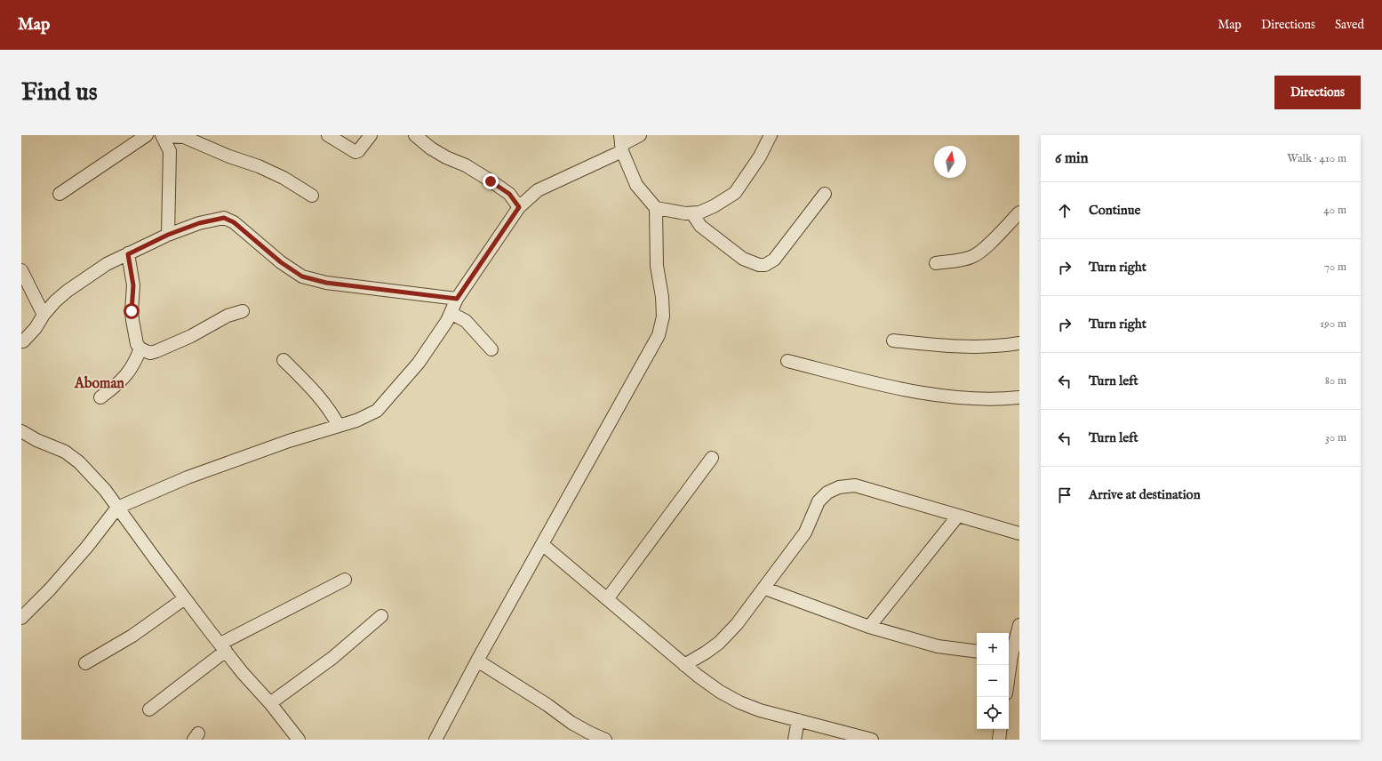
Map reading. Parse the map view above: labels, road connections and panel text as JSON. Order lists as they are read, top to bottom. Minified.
{"districts":["Aboman"],"north":"top","page":{"header":"Map","nav":["Map","Directions","Saved"],"buttons":"Directions","title":"Find us","heading":["6 min","Walk · 410 m"],"list":[["Continue","40 m"],["Turn right","70 m"],["Turn right","190 m"],["Turn left","80 m"],["Turn left","30 m"],"Arrive at destination"],"map_buttons":["+","−"]}}
